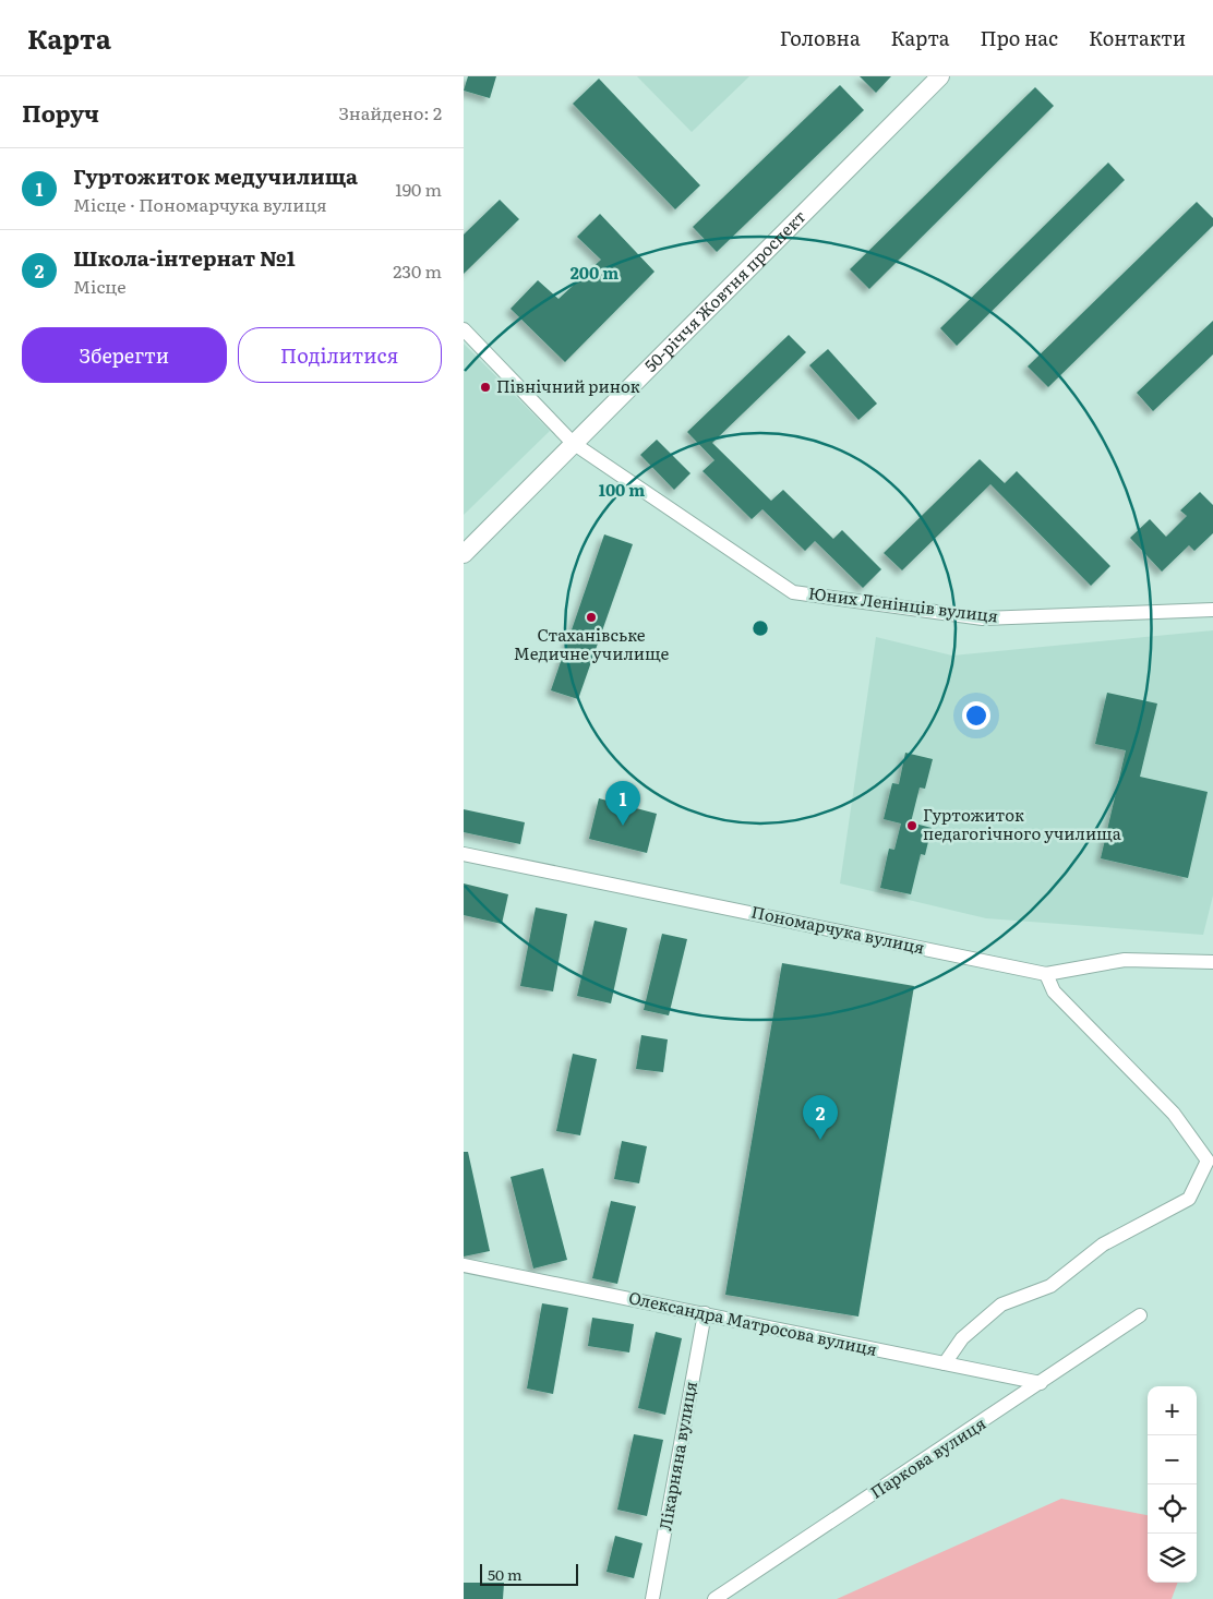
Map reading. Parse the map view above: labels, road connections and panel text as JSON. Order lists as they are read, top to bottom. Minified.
{"streets":{"street":["50-річчя Жовтня проспект","Юних Ленінців вулиця","Пономарчука вулиця","Олександра Матросова вулиця","Лікарняна вулиця","Паркова вулиця"]},"crossings":[["50-річчя Жовтня проспект","Юних Ленінців вулиця"],["Олександра Матросова вулиця","Лікарняна вулиця"],["Олександра Матросова вулиця","Паркова вулиця"]],"places":["Північний ринок","Стаханівське Медичне училище","Гуртожиток педагогічного училища"],"scale_bar":"50 m","page":{"header":"Карта","nav":["Головна","Карта","Про нас","Контакти"],"heading":["Поруч","Знайдено: 2"],"list":[{"mark":"1","name":"Гуртожиток медучилища","note":"Місце · Пономарчука вулиця","value":"190 m"},{"mark":"2","name":"Школа-інтернат №1","note":"Місце","value":"230 m"}],"buttons":["Зберегти","Поділитися"],"pins":["1","2"],"map_buttons":["+","−"],"scale":"50 m"},"rings":["200 m","100 m"]}
